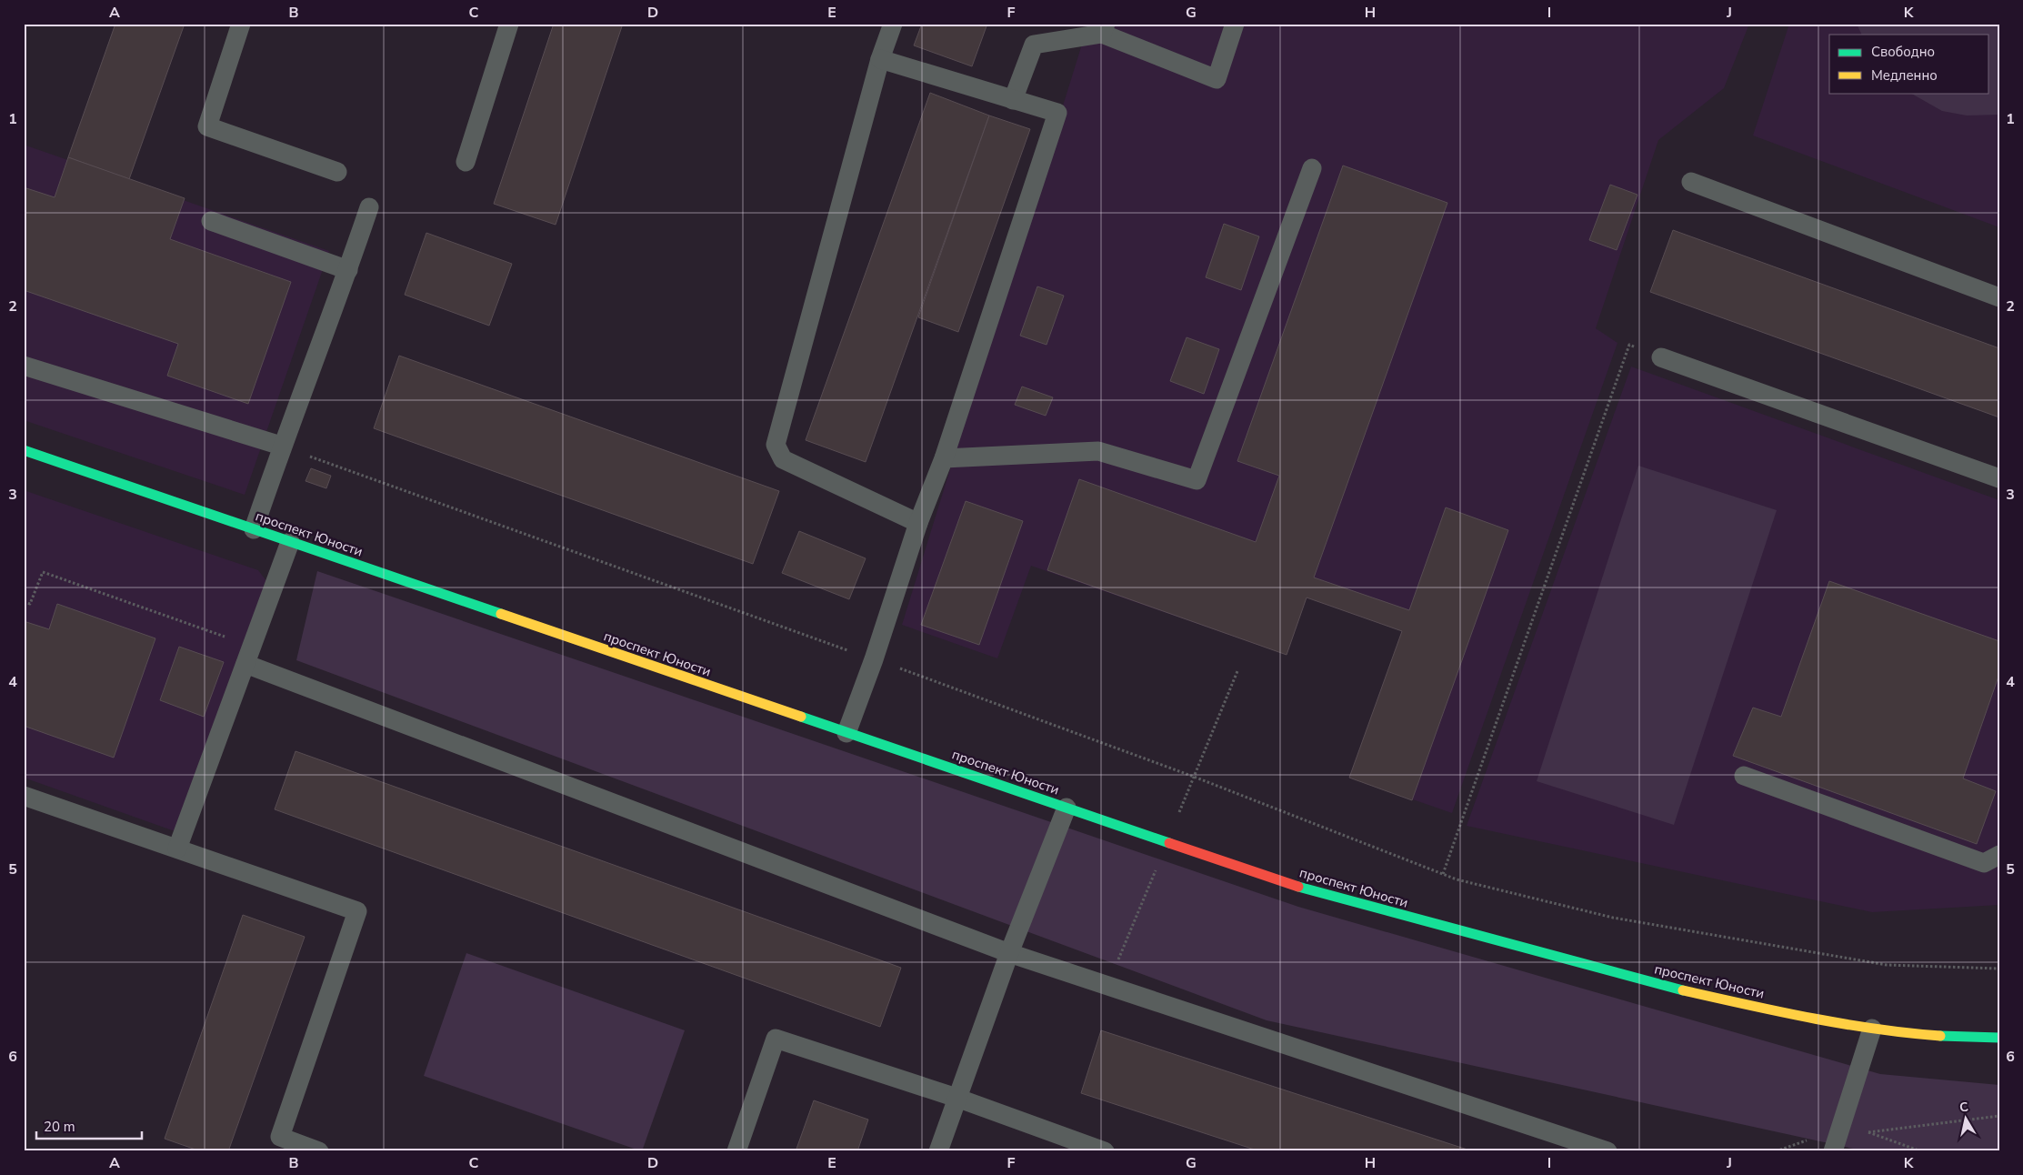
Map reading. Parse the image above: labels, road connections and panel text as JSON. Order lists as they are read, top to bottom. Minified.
{"streets":{"main road":["проспект Юности"]},"legend":["Свободно","Медленно"],"scale_bar":"20 m","north":"top","grid":{"columns":["A","B","C","D","E","F","G","H","I","J","K"],"rows":["1","2","3","4","5","6"]}}
